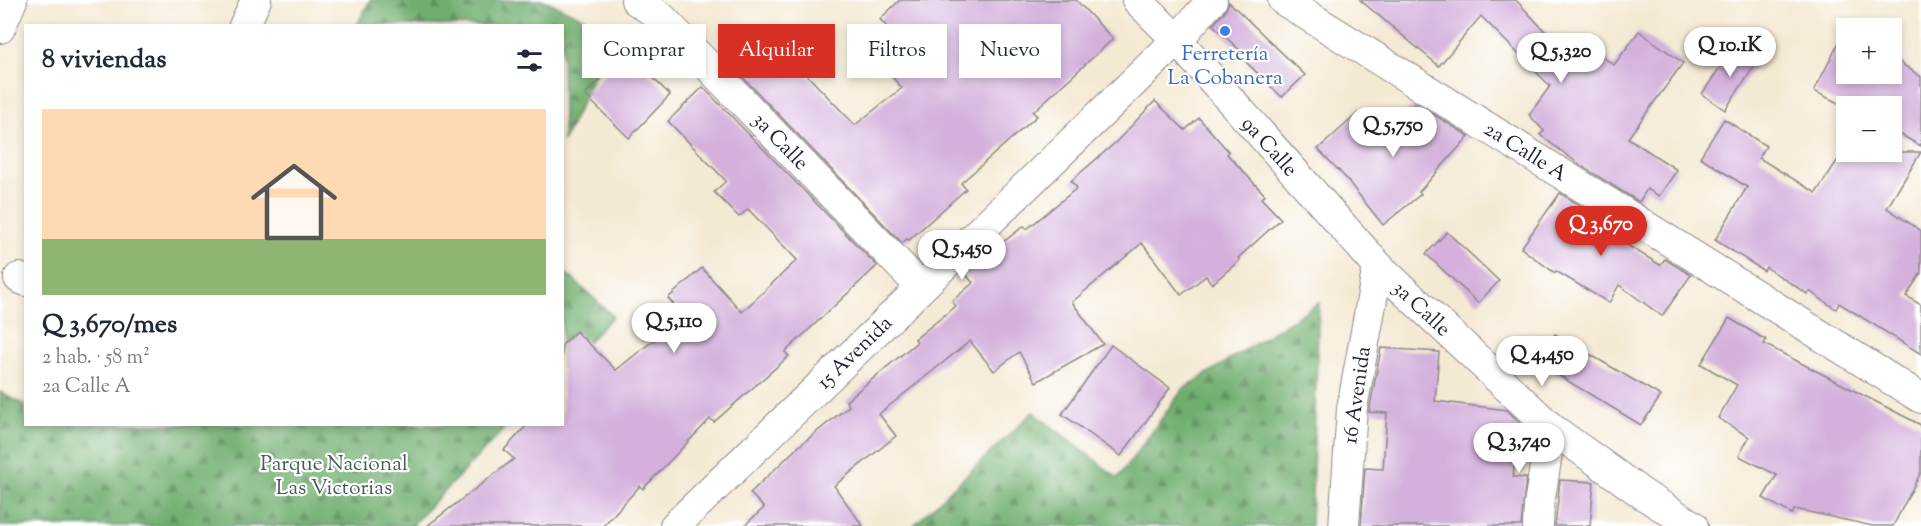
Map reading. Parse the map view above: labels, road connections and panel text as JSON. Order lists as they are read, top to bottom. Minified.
{"streets":{"street":["3a Calle","9a Calle","2a Calle A","15 Avenida","16 Avenida"]},"crossings":[["3a Calle","9a Calle"],["3a Calle","15 Avenida"],["3a Calle","16 Avenida"],["9a Calle","15 Avenida"],["9a Calle","16 Avenida"]],"parks":["Parque Nacional Las Victorias"],"places":["Ferretería La Cobanera"],"page":{"map_buttons":["+","−"],"chip":["Comprar","Alquilar","Filtros","Nuevo"],"heading":"8 viviendas","price":["Q 10.1K","Q 5,320","Q 5,750","Q 3,670","Q 5,450","Q 5,110","Q 4,450","Q 3,740"],"list":[{"name":"Q 3,670/mes","note":"2 hab. · 58 m² · 2a Calle A"}]}}
